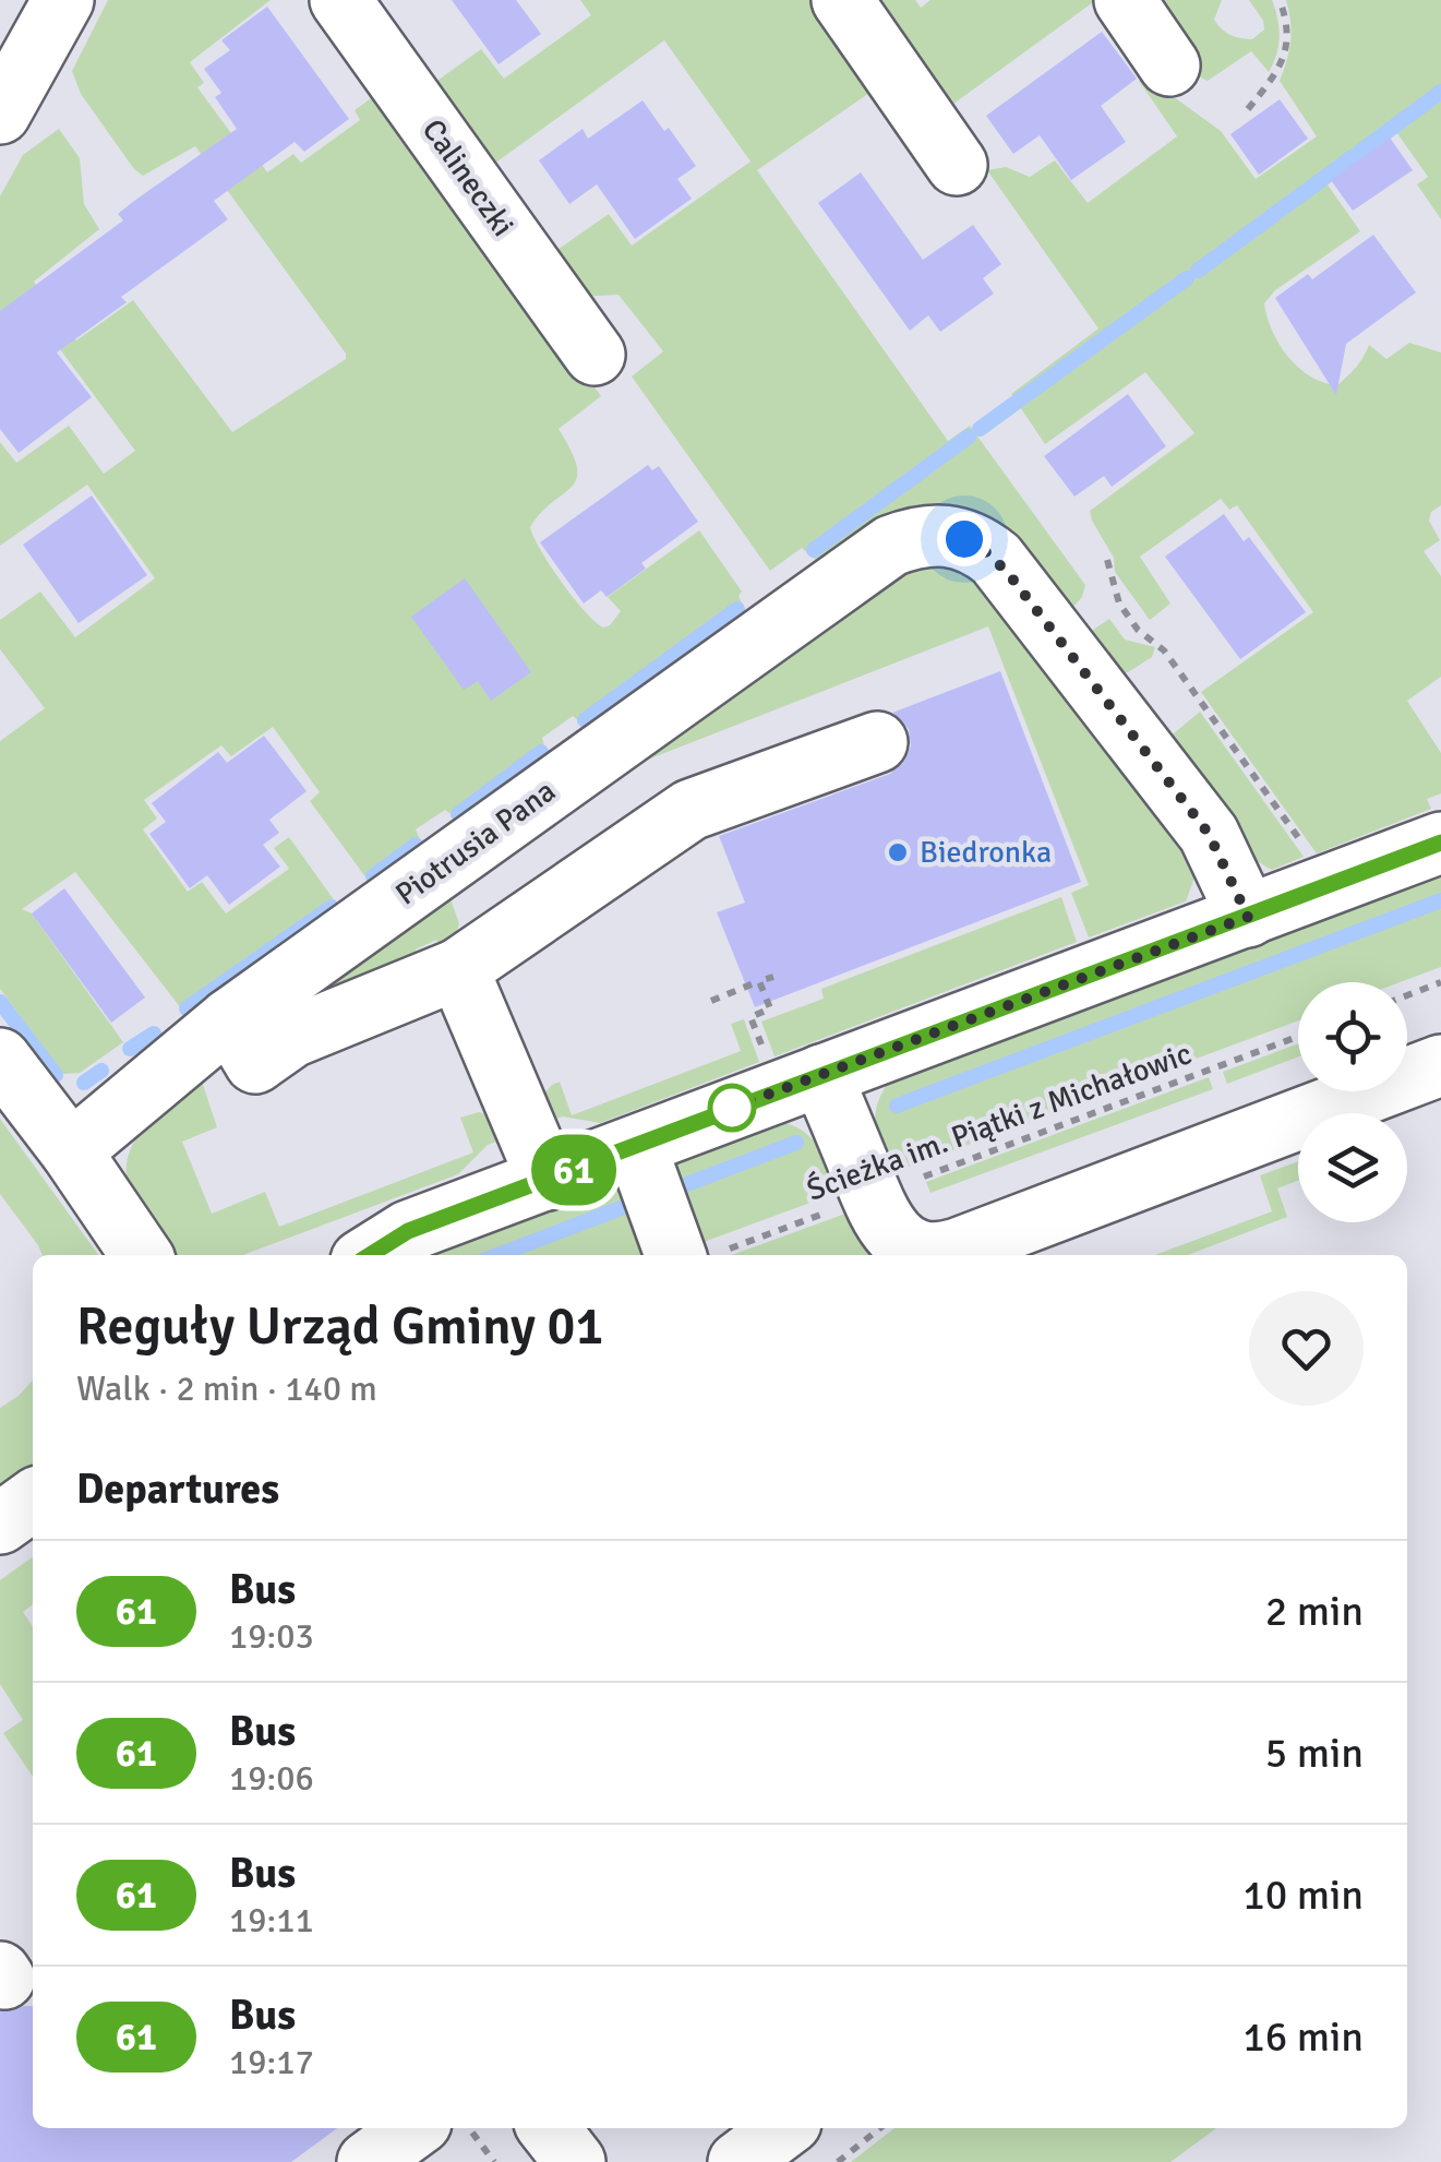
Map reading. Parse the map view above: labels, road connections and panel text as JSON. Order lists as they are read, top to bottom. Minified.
{"streets":{"street":["Calineczki","Piotrusia Pana"],"path":["Ścieżka im. Piątki z Michałowic"]},"places":["Biedronka"],"lines":["bus line 61"],"page":{"on_map":"61","heading":[["Reguły Urząd Gminy 01","Walk · 2 min · 140 m"],"Departures"],"list":[{"mark":"61","name":"Bus","note":"19:03","value":"2 min"},{"mark":"61","name":"Bus","note":"19:06","value":"5 min"},{"mark":"61","name":"Bus","note":"19:11","value":"10 min"},{"mark":"61","name":"Bus","note":"19:17","value":"16 min"}]}}
